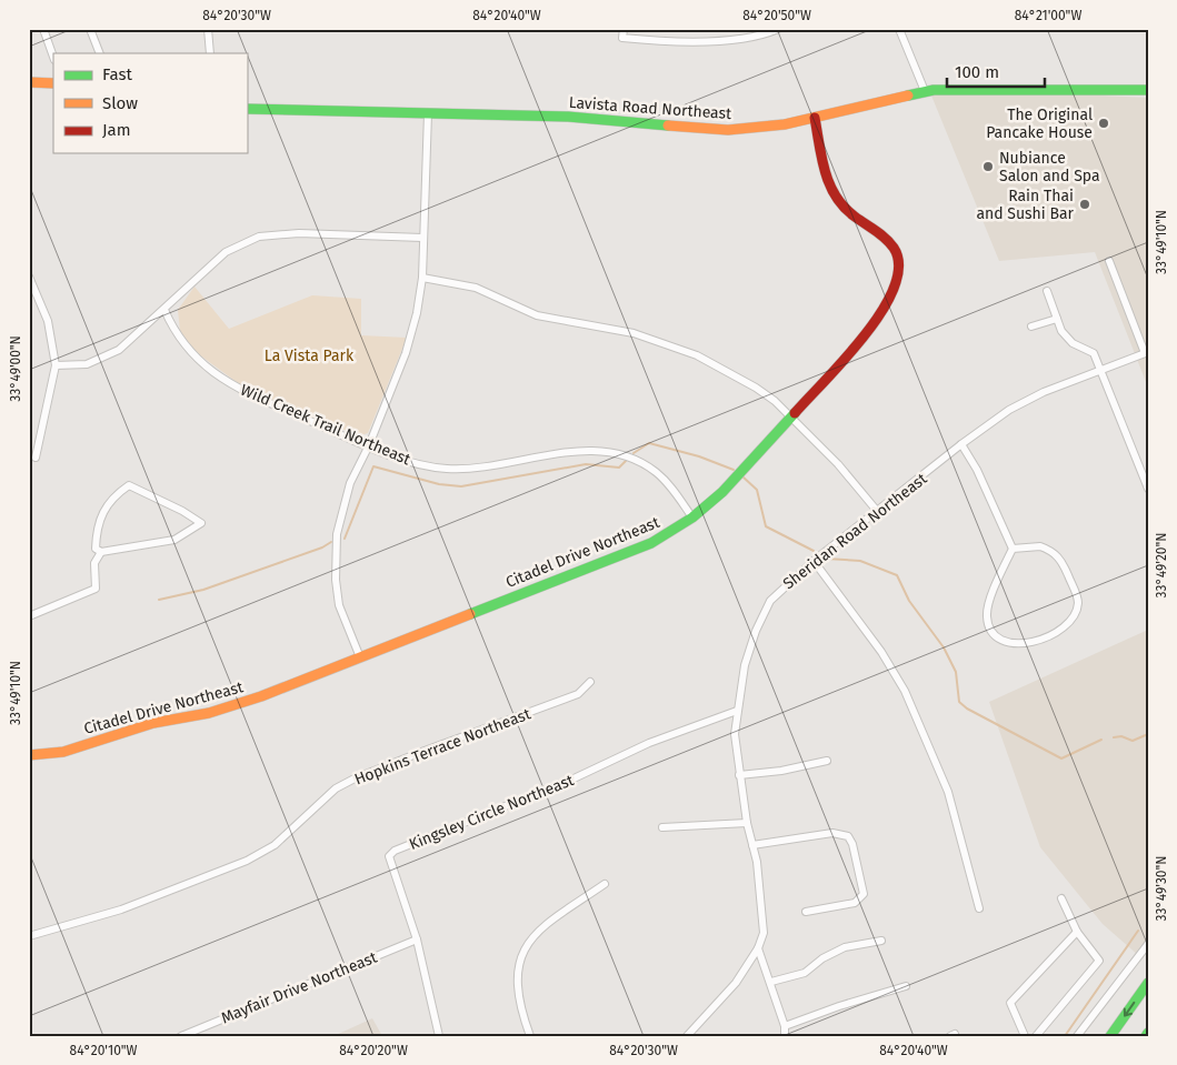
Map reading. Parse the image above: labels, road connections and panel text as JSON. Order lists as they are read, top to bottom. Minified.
{"streets":{"main road":["Lavista Road Northeast","Citadel Drive Northeast"],"street":["Wild Creek Trail Northeast","Sheridan Road Northeast","Hopkins Terrace Northeast","Kingsley Circle Northeast","Mayfair Drive Northeast"]},"crossings":[["Lavista Road Northeast","Citadel Drive Northeast"],["Wild Creek Trail Northeast","Citadel Drive Northeast"],["Sheridan Road Northeast","Kingsley Circle Northeast"],["Kingsley Circle Northeast","Mayfair Drive Northeast"]],"parks":["La Vista Park"],"places":["The Original Pancake House","Nubiance Salon and Spa","Rain Thai and Sushi Bar"],"legend":["Fast","Slow","Jam"],"scale_bar":"100 m","coordinates":["84°20'30\"W","84°20'40\"W","84°20'50\"W","84°21'00\"W","33°49'10\"N","33°49'00\"N","33°49'20\"N","33°49'30\"N","84°20'10\"W","84°20'20\"W"]}
